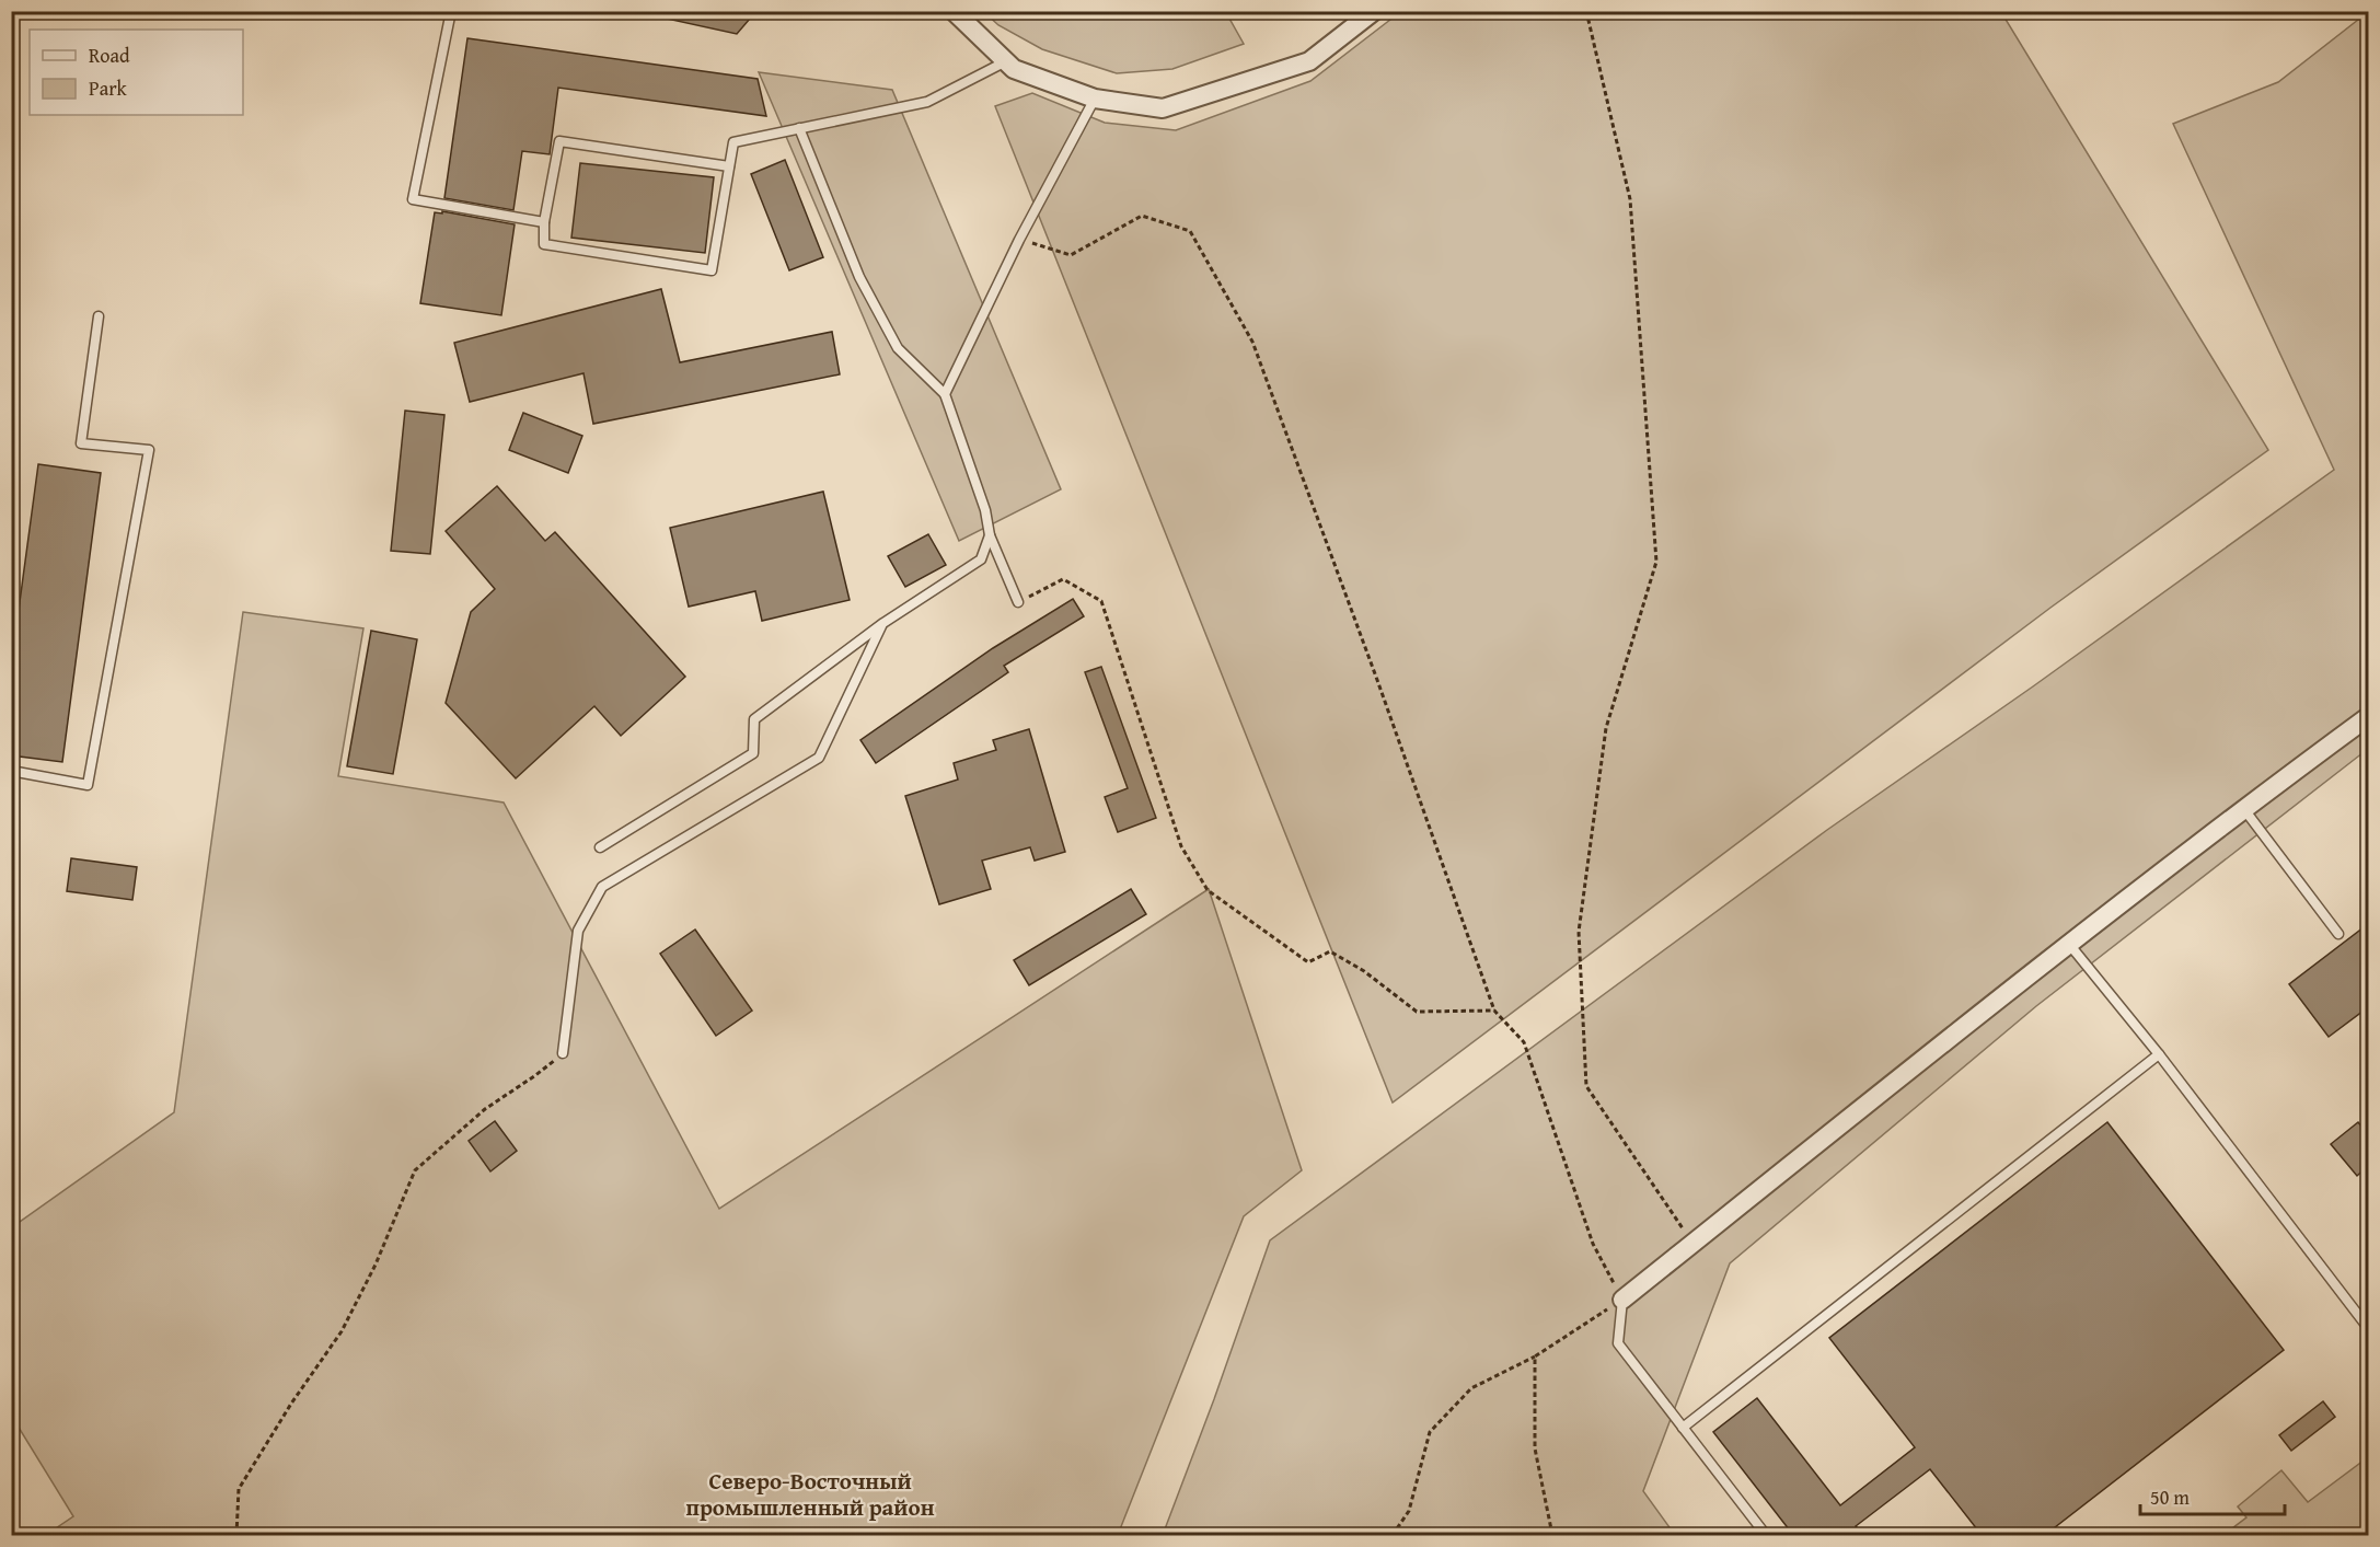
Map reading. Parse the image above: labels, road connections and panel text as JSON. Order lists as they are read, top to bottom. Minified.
{"districts":["Северо-Восточный промышленный район"],"legend":["Road","Park"],"scale_bar":"50 m"}
